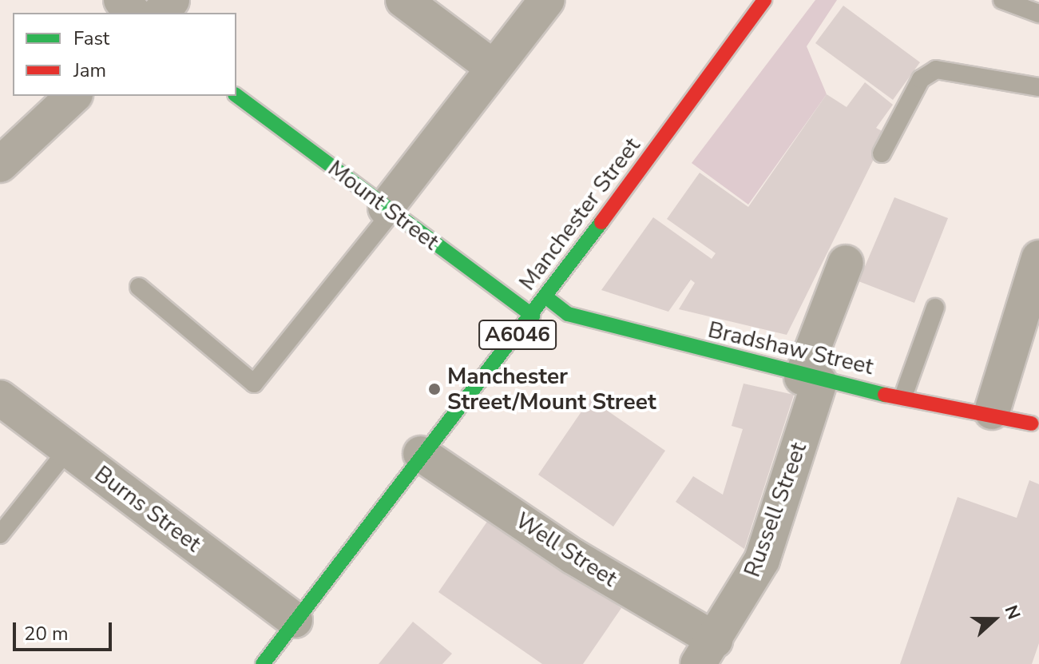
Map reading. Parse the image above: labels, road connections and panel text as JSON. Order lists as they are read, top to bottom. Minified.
{"streets":{"street":["Mount Street","Manchester Street","A6046","Bradshaw Street","Burns Street","Russell Street","Well Street"]},"crossings":[["Mount Street","Manchester Street"],["Manchester Street","Bradshaw Street"],["Manchester Street","Burns Street"],["Manchester Street","Well Street"],["Bradshaw Street","Russell Street"],["Russell Street","Well Street"]],"places":["Manchester Street/Mount Street"],"legend":["Fast","Jam"],"scale_bar":"20 m","north":"right"}
